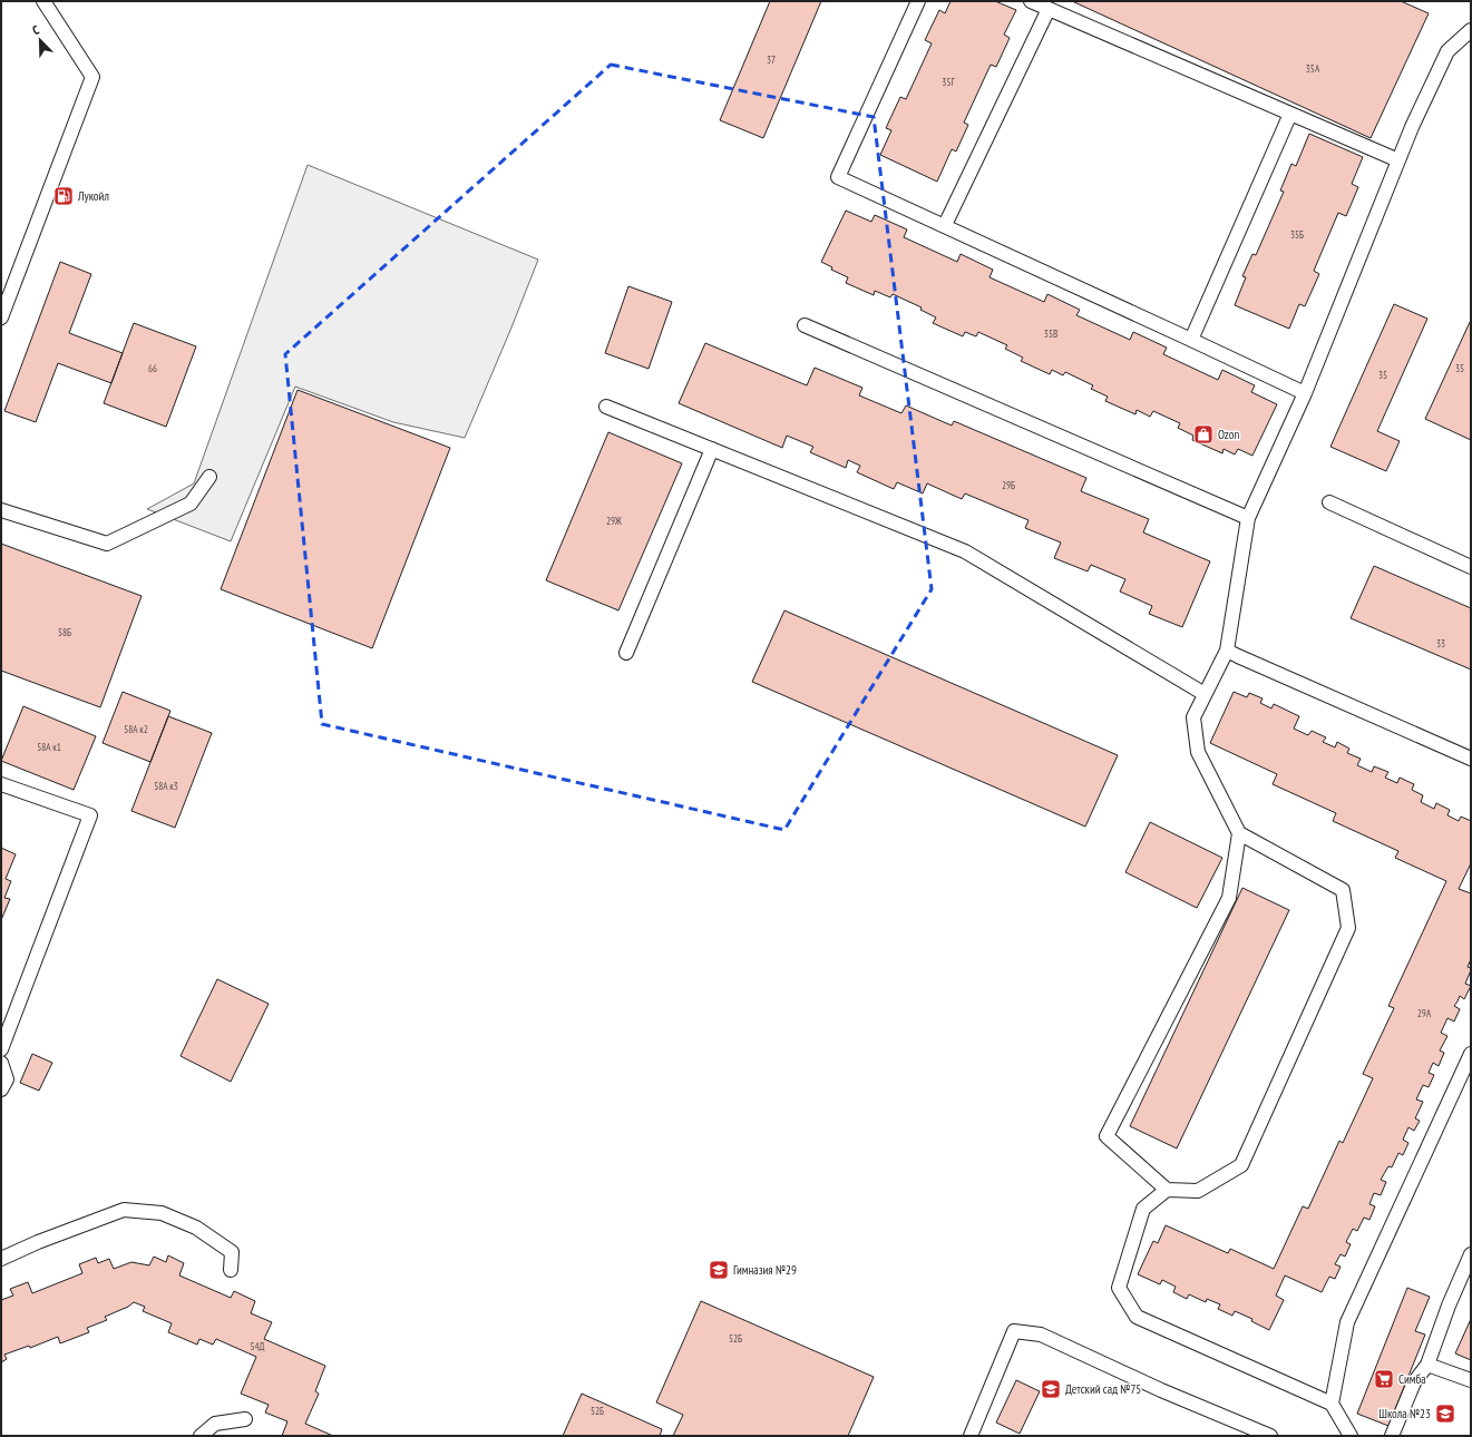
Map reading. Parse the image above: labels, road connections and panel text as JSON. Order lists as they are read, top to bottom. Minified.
{"places":{"fuel station":["Лукойл"],"shop":["Ozon"],"school or university":["Гимназия №29","Детский сад №75","Школа №23"],"supermarket":["Симба"]},"house_numbers":["37","35А","35Г","35Б","35В","66","35","35","29Б","29Ж","58Б","33","58А к2","58А к1","58А к3","29А","52Б","54Д","52Б"],"north":"top left"}
